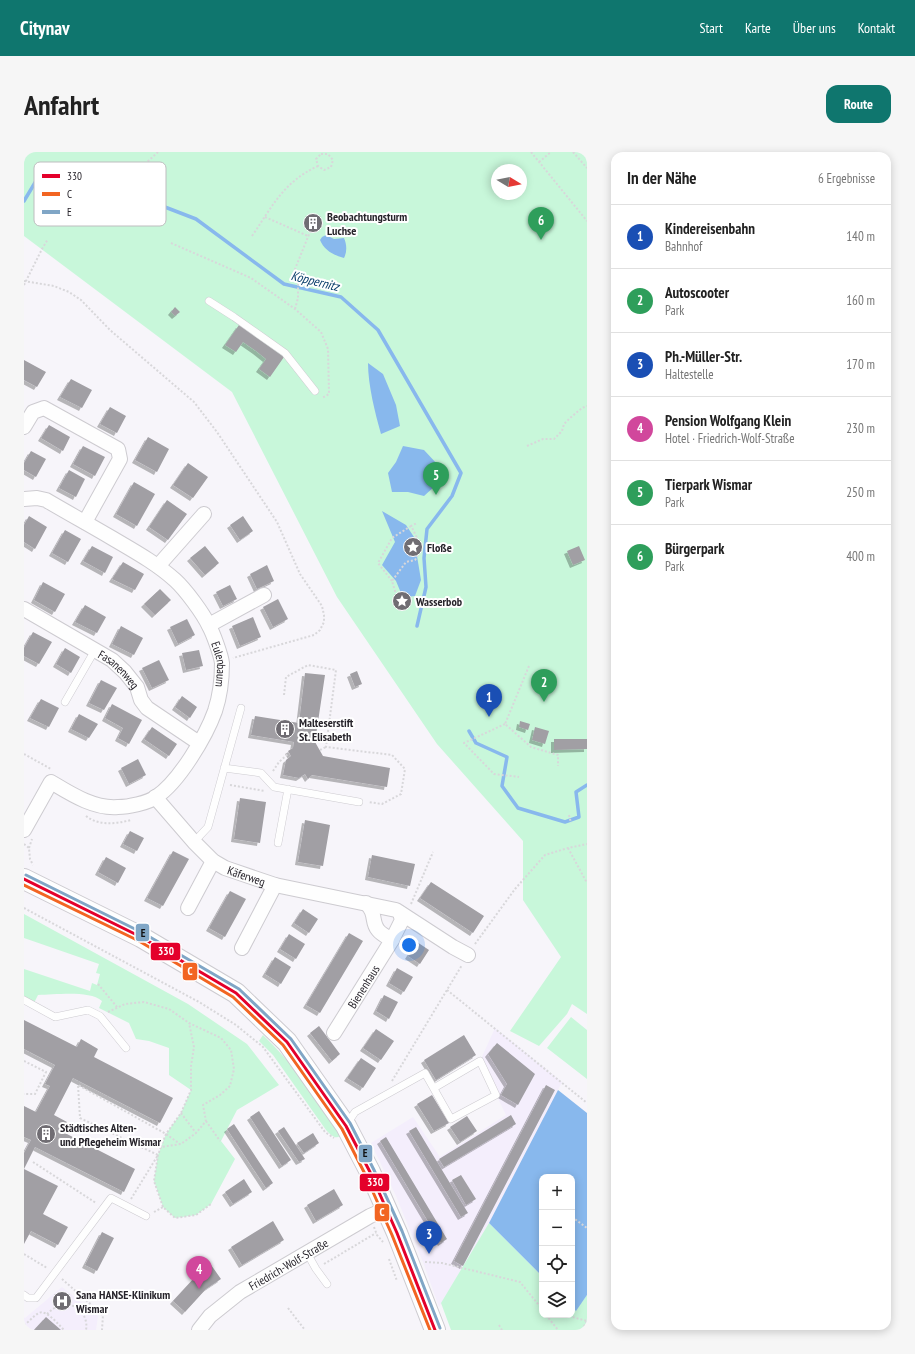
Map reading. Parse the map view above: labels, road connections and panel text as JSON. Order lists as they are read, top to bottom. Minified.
{"streets":{"street":["Eulenbaum","Fasanenweg","Käferweg","Bienenhaus","Friedrich-Wolf-Straße"]},"crossings":[["Eulenbaum","Fasanenweg"],["Eulenbaum","Käferweg"]],"water":["Köppernitz"],"places":{"building":["Beobachtungsturm Luchse","Malteserstift St. Elisabeth","Städtisches Alten- und Pflegeheim Wismar"],"place":["Floße","Wasserbob"],"hospital":["Sana HANSE-Klinikum Wismar"]},"lines":["transit line E","transit line 330","transit line C"],"legend":["330","C","E"],"north":"right","page":{"header":"Citynav","nav":["Start","Karte","Über uns","Kontakt"],"buttons":"Route","title":"Anfahrt","heading":["In der Nähe","6 Ergebnisse"],"list":[{"mark":"1","name":"Kindereisenbahn","note":"Bahnhof","value":"140 m"},{"mark":"2","name":"Autoscooter","note":"Park","value":"160 m"},{"mark":"3","name":"Ph.-Müller-Str.","note":"Haltestelle","value":"170 m"},{"mark":"4","name":"Pension Wolfgang Klein","note":"Hotel · Friedrich-Wolf-Straße","value":"230 m"},{"mark":"5","name":"Tierpark Wismar","note":"Park","value":"250 m"},{"mark":"6","name":"Bürgerpark","note":"Park","value":"400 m"}],"pins":["6","5","2","1","3","4"],"map_buttons":["+","−"]}}
